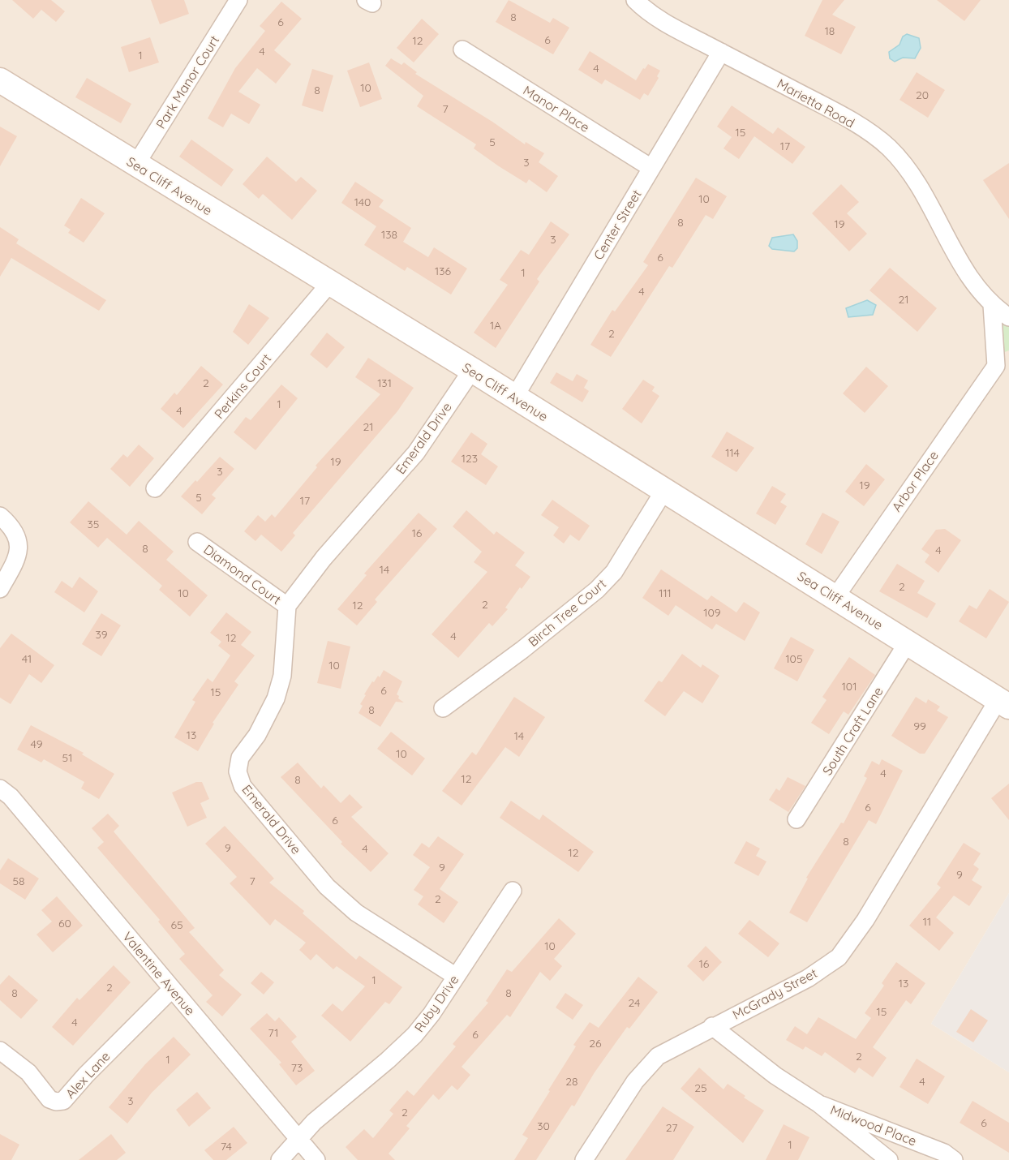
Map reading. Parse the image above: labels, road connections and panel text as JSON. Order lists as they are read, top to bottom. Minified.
{"streets":{"street":["Park Manor Court","Marietta Road","Manor Place","Sea Cliff Avenue","Center Street","Perkins Court","Emerald Drive","Arbor Place","Diamond Court","Birch Tree Court","South Craft Lane","Valentine Avenue","McGrady Street","Ruby Drive","Alex Lane","Midwood Place"]},"crossings":[["Park Manor Court","Sea Cliff Avenue"],["Marietta Road","Center Street"],["Marietta Road","Arbor Place"],["Manor Place","Center Street"],["Sea Cliff Avenue","Center Street"],["Sea Cliff Avenue","Perkins Court"],["Sea Cliff Avenue","Emerald Drive"],["Sea Cliff Avenue","Arbor Place"],["Sea Cliff Avenue","Birch Tree Court"],["Sea Cliff Avenue","South Craft Lane"],["Sea Cliff Avenue","McGrady Street"],["Emerald Drive","Diamond Court"],["Emerald Drive","Ruby Drive"],["Valentine Avenue","Ruby Drive"],["Valentine Avenue","Alex Lane"],["McGrady Street","Midwood Place"]],"house_numbers":["8","6","18","6","12","4","1","4","10","8","20","7","15","5","17","3","10","140","8","19","138","3","6","136","1","4","21","1A","2","2","131","1","4","21","114","123","19","3","19","5","17","35","16","8","4","14","2","10","111","2","12","109","39","4","12","41","105","10","101","6","15","8","99","13","14","49","10","51","4","12","8","6","6","8","9","4","12","9","9","58","7","2","11","60","65","10","16","1","13","2","8","8","24","15","4","71","6","26","2","1","73","28","4","25","3","2","6","30","27","1","74"]}
